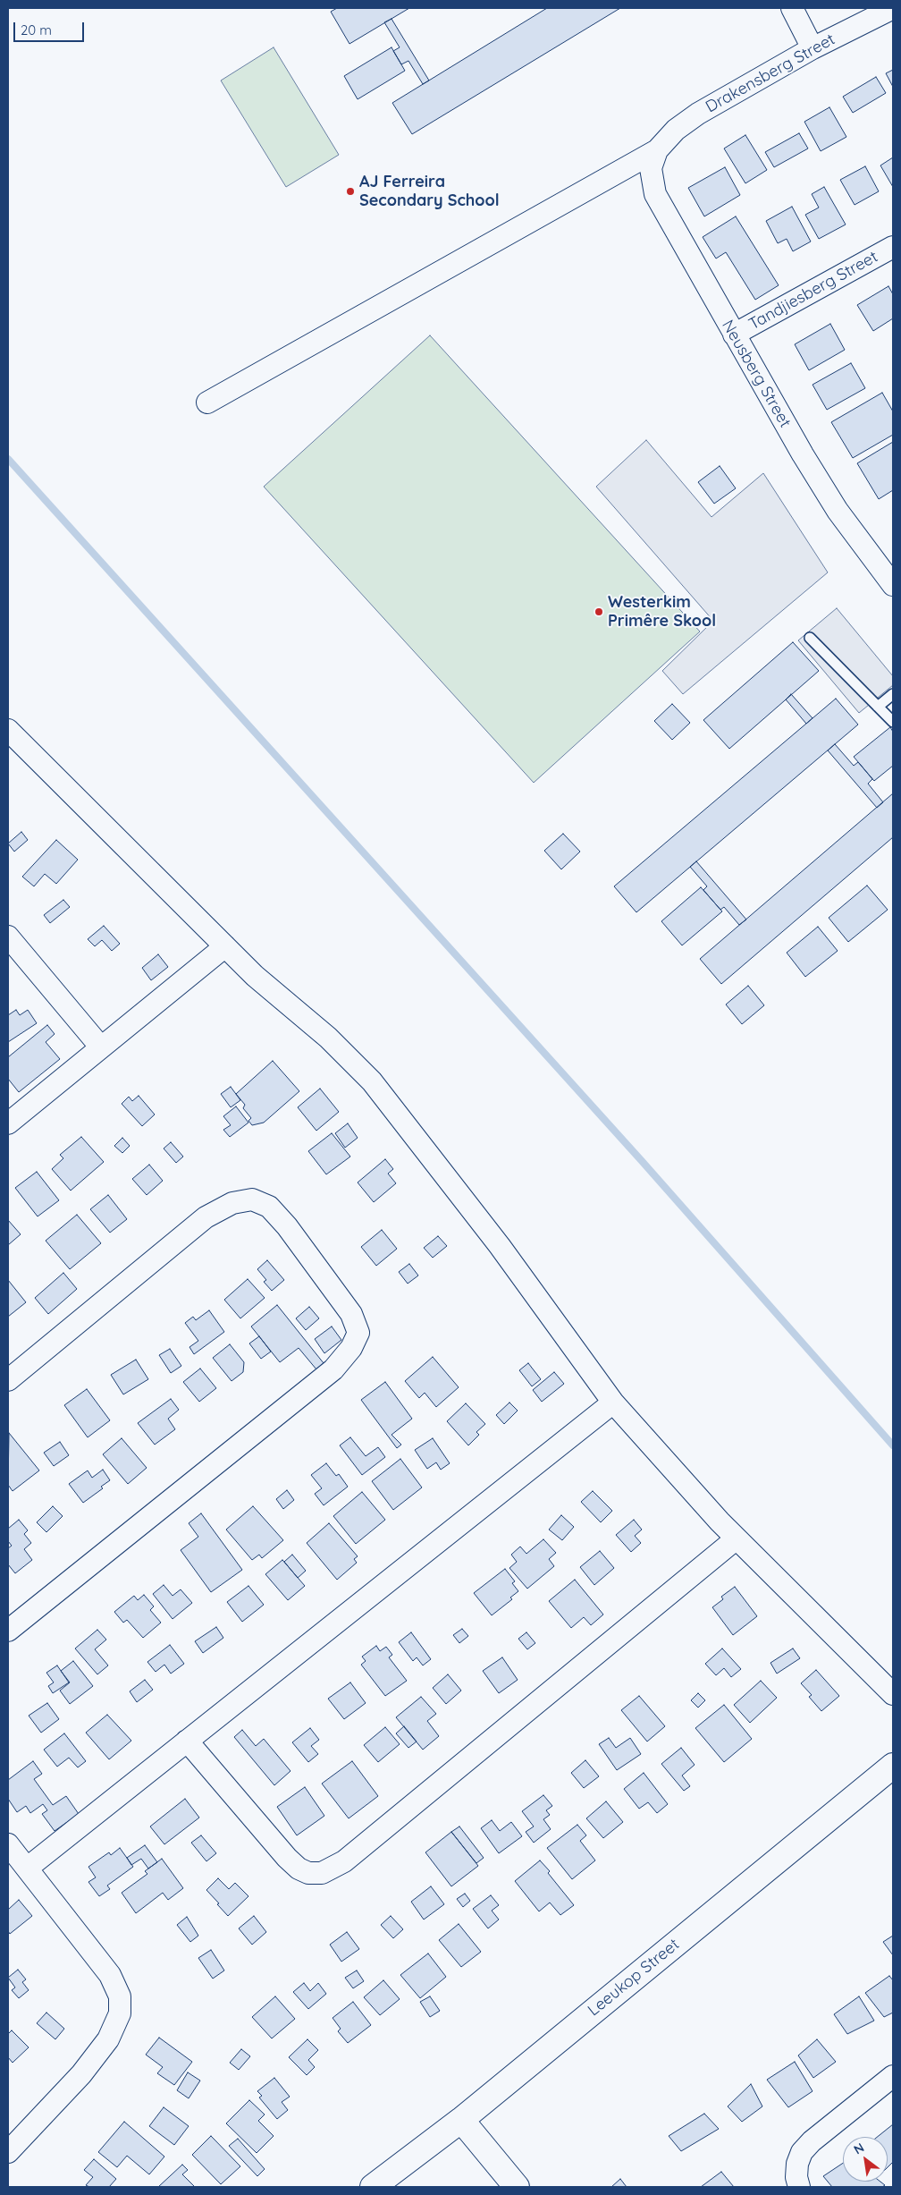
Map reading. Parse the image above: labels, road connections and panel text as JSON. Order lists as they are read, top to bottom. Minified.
{"streets":{"street":["Drakensberg Street","Tandjiesberg Street","Neusberg Street","Leeukop Street"]},"crossings":[["Drakensberg Street","Neusberg Street"],["Tandjiesberg Street","Neusberg Street"]],"places":["AJ Ferreira Secondary School","Westerkim Primêre Skool"],"scale_bar":"20 m","north":"top left"}
